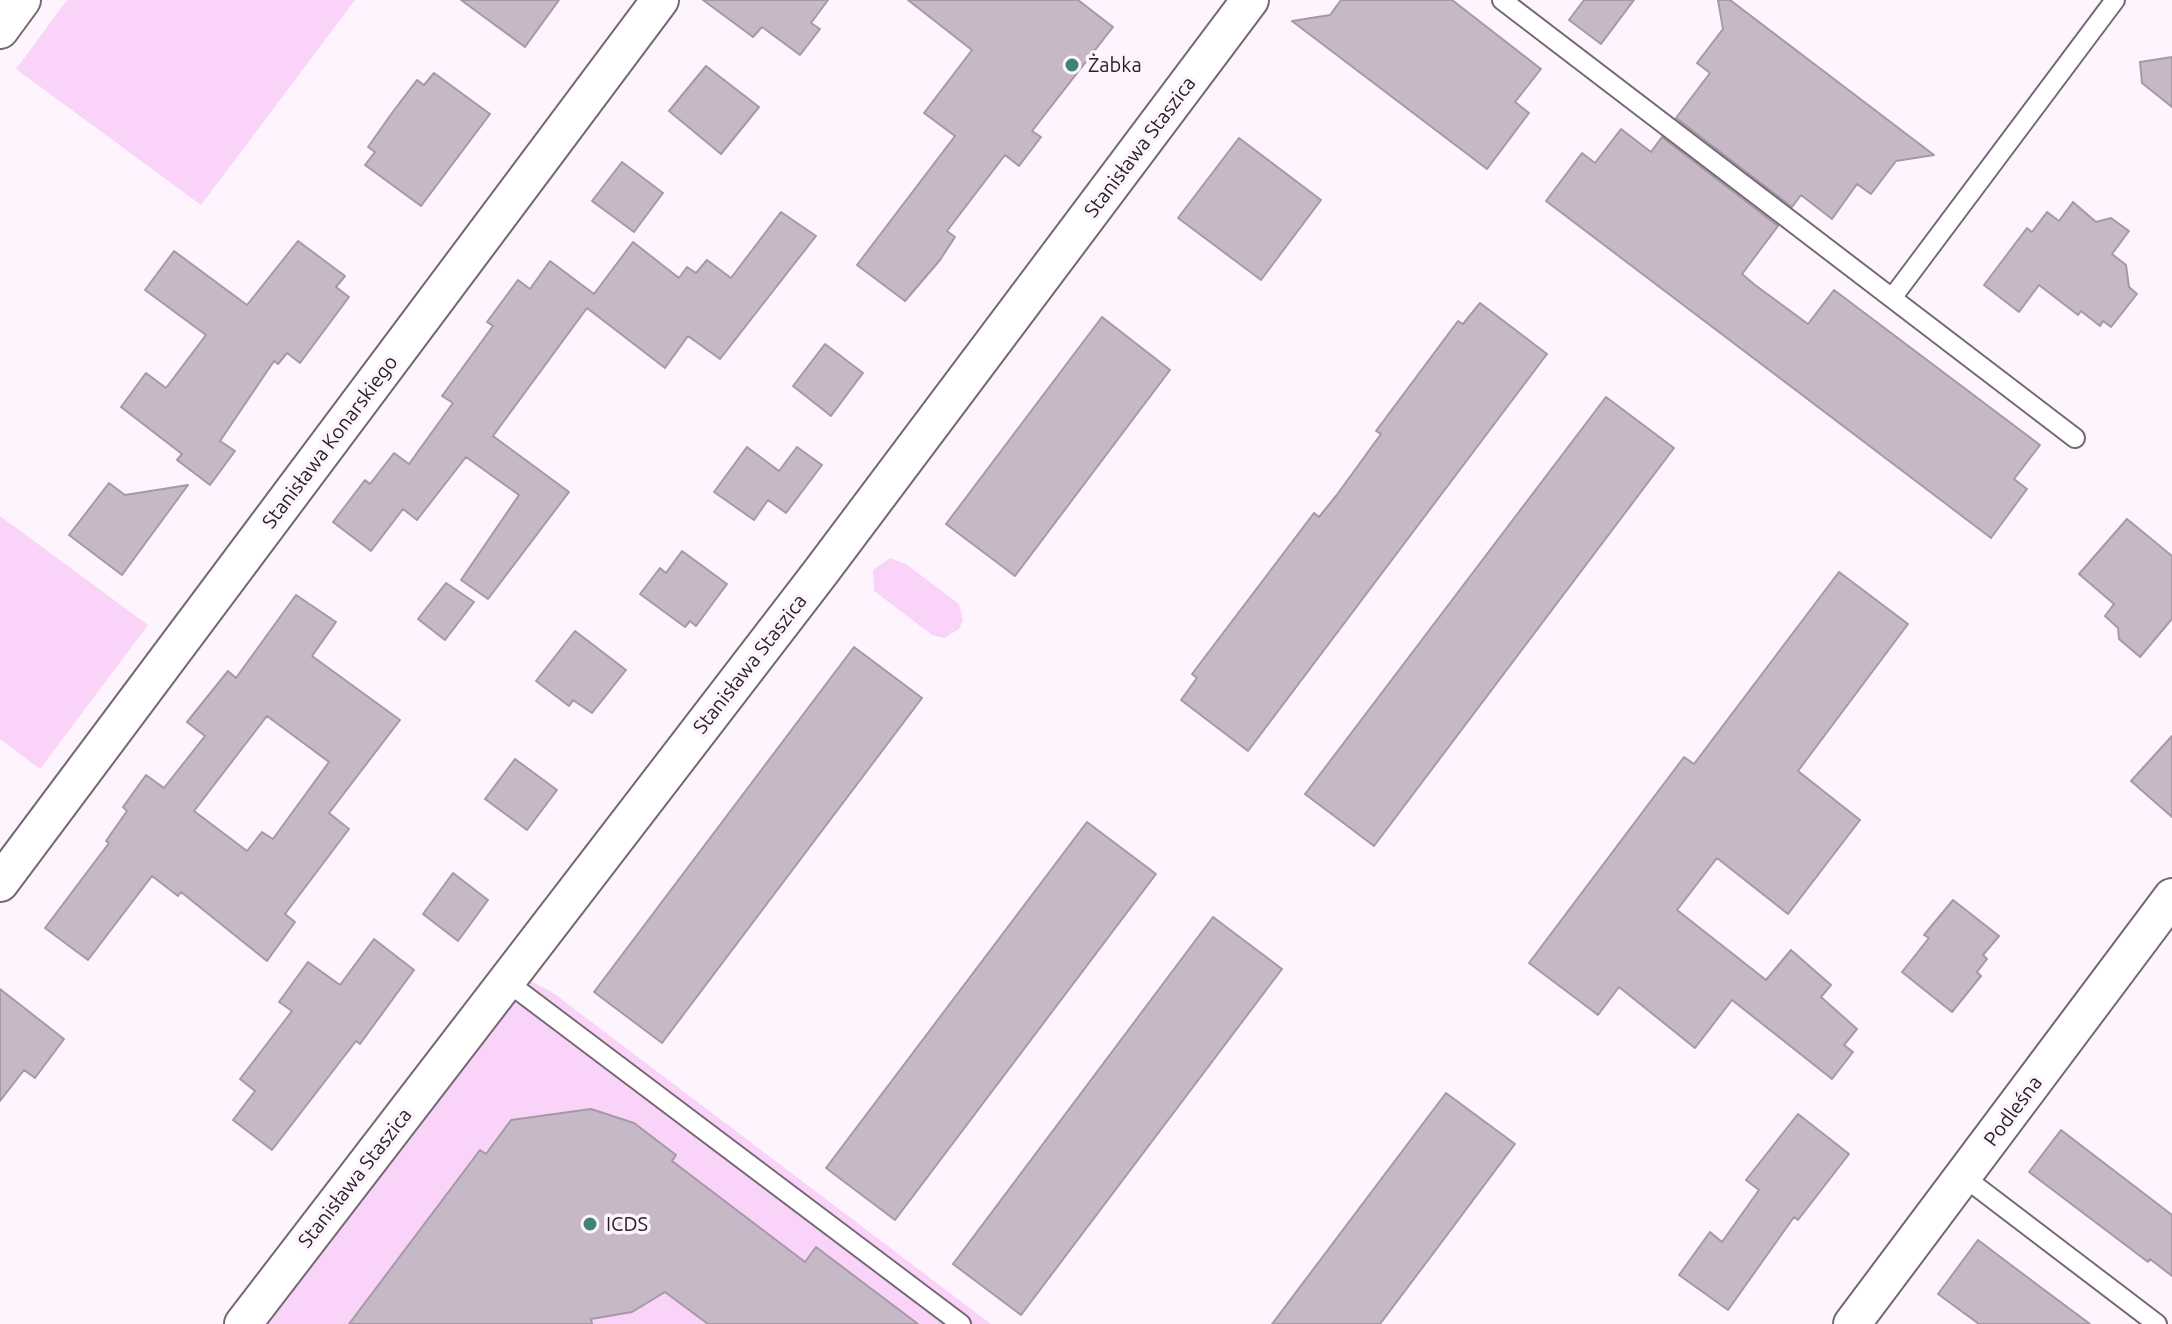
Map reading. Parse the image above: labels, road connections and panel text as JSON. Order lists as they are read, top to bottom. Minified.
{"streets":{"street":["Stanisława Staszica","Stanisława Konarskiego","Podleśna"]},"places":["Żabka","ICDS"]}
